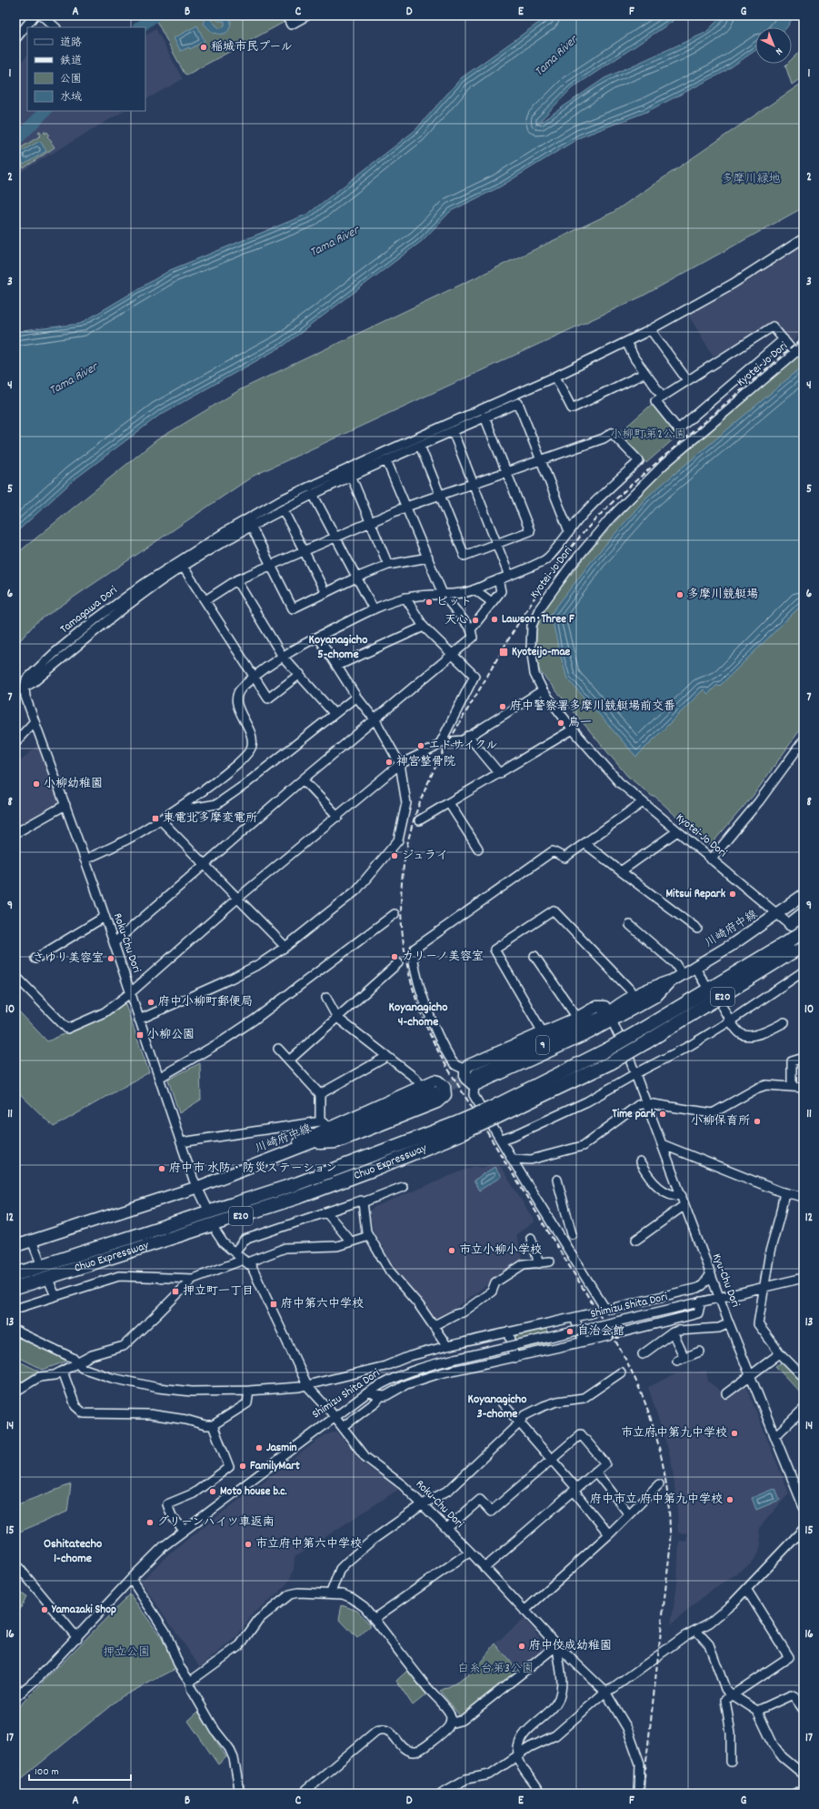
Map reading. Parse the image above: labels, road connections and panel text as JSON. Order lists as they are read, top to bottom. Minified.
{"streets":{"highway":["E20","Chuo Expressway"],"main road":["川崎府中線"],"street":["Kyotei-Jo Dori","Tamagawa Dori","Roku-Chu Dori","Kyu-Chu Dori","Shimizu Shita Dori"]},"crossings":[["Kyotei-Jo Dori","川崎府中線"],["Kyotei-Jo Dori","E20"],["Kyotei-Jo Dori","Chuo Expressway"],["Tamagawa Dori","Roku-Chu Dori"],["川崎府中線","Roku-Chu Dori"],["Roku-Chu Dori","Shimizu Shita Dori"],["E20","Chuo Expressway"],["Kyu-Chu Dori","Shimizu Shita Dori"]],"districts":["Koyanagicho 5-chome","Koyanagicho 4-chome","Koyanagicho 3-chome","Oshitatecho 1-chome"],"water":["Tama River"],"parks":["多摩川緑地","小柳町第2公園","押立公園","白糸台第3公園"],"places":{"other":["稲城市民プール","多摩川競艇場","ピット","Lawson･Three F","天心","府中警察署多摩川競艇場前交番","鳥一","エドサイクル","神宮整骨院","小柳幼稚園","ジュライ","Mitsui Repark","カリーノ美容室","さゆり美容室","府中小柳町郵便局","Time park","小柳保育所","府中市 水防・防災ステーション","市立小柳小学校","自治会館","市立府中第九中学校","Jasmin","FamilyMart","Moto house b.c.","府中市立 府中第九中学校","グリーンハイツ車返南","市立府中第六中学校","Yamazaki Shop","府中佼成幼稚園"],"transit":["Kyoteijo-mae","東電北多摩変電所","小柳公園","押立町一丁目","府中第六中学校"]},"legend":["道路","鉄道","公園","水域"],"scale_bar":"100 m","north":"bottom right","grid":{"columns":["A","B","C","D","E","F","G"],"rows":["1","2","3","4","5","6","7","8","9","10","11","12","13","14","15","16","17"]}}
